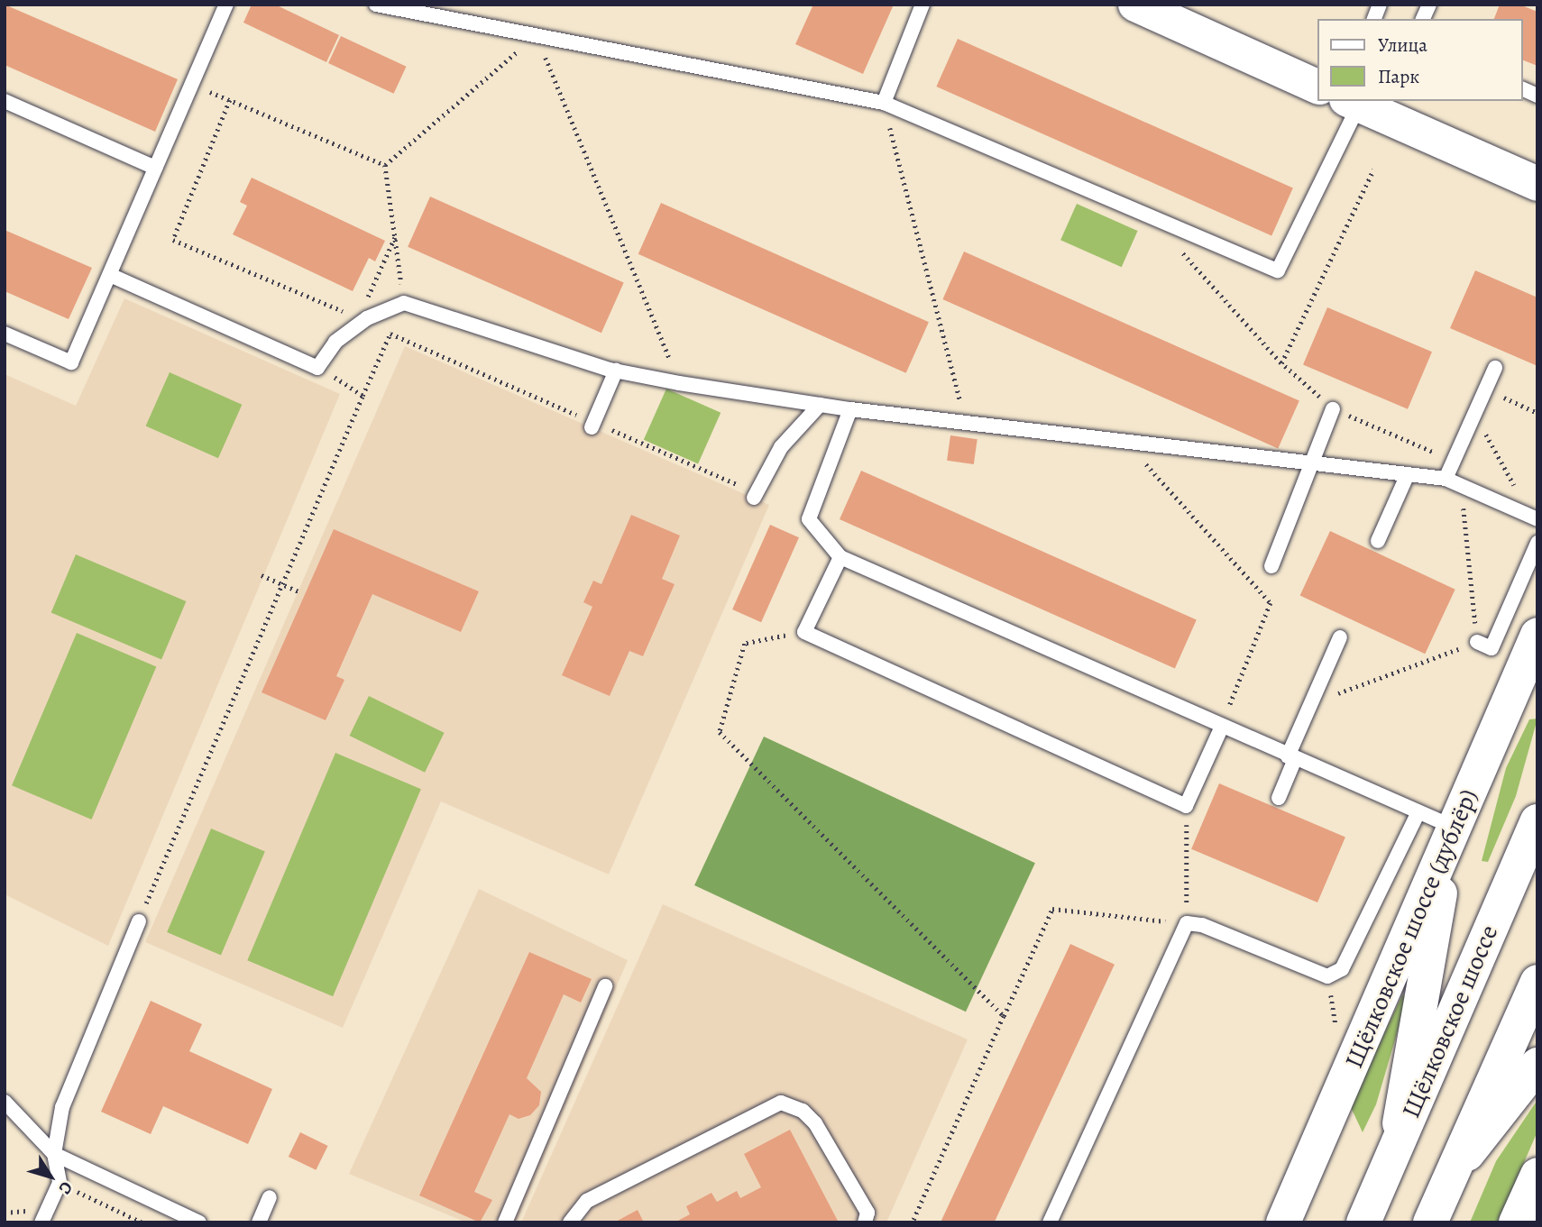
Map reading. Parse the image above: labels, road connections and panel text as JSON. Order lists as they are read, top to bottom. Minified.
{"streets":{"street":["Щёлковское шоссе (дублёр)","Щёлковское шоссе"]},"legend":["Улица","Парк"],"north":"bottom right"}
